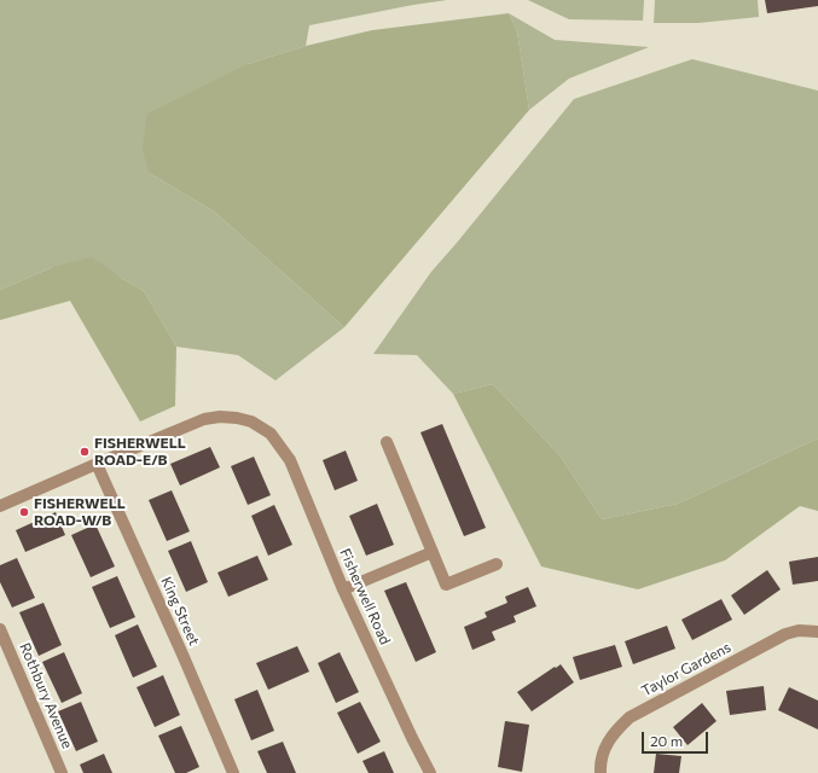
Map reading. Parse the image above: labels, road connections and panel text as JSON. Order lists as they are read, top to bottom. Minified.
{"streets":{"street":["Fisherwell Road","King Street","Taylor Gardens","Rothbury Avenue"]},"crossings":[["Fisherwell Road","King Street"]],"places":["FISHERWELL ROAD-E/B","FISHERWELL ROAD-W/B"],"scale_bar":"20 m"}
